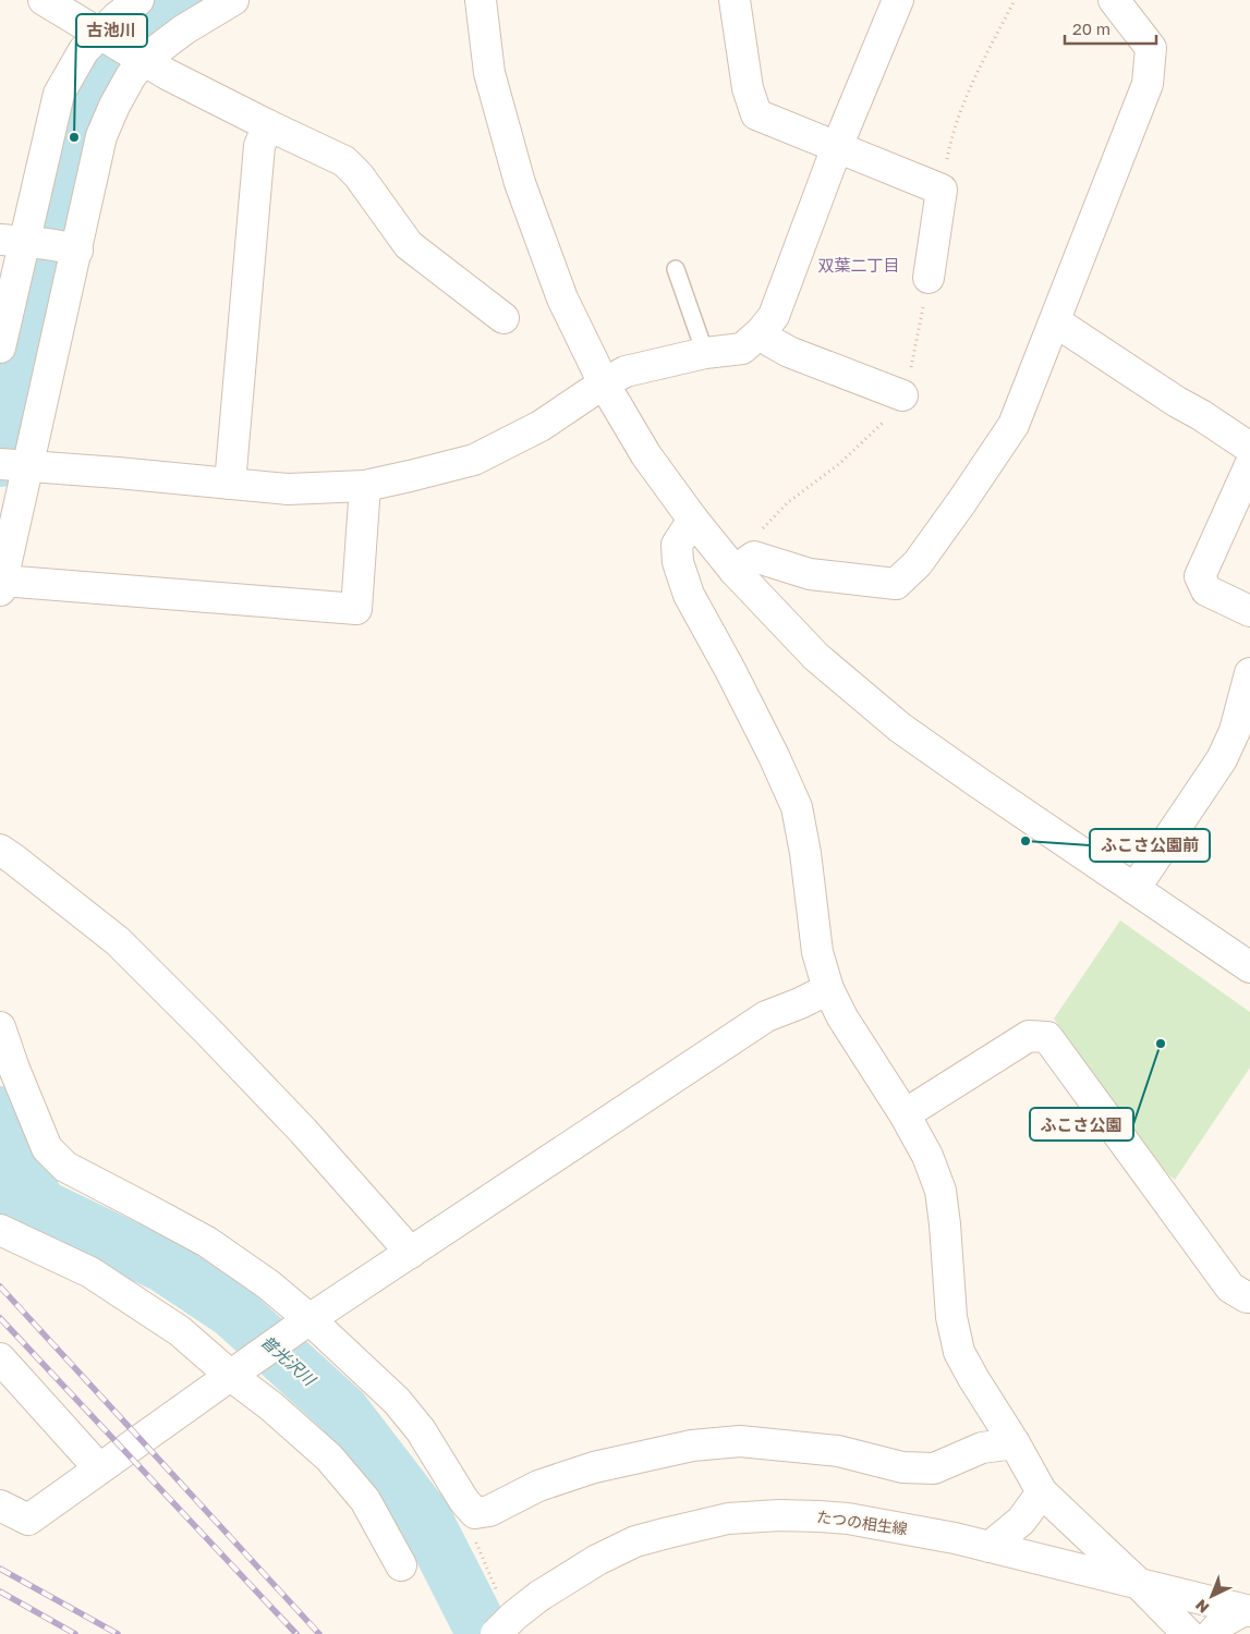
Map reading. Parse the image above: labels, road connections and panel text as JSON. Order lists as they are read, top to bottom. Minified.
{"streets":{"street":["たつの相生線"]},"districts":["双葉二丁目"],"water":["普光沢川"],"places":["古池川","ふこさ公園前","ふこさ公園"],"scale_bar":"20 m","north":"bottom left"}
